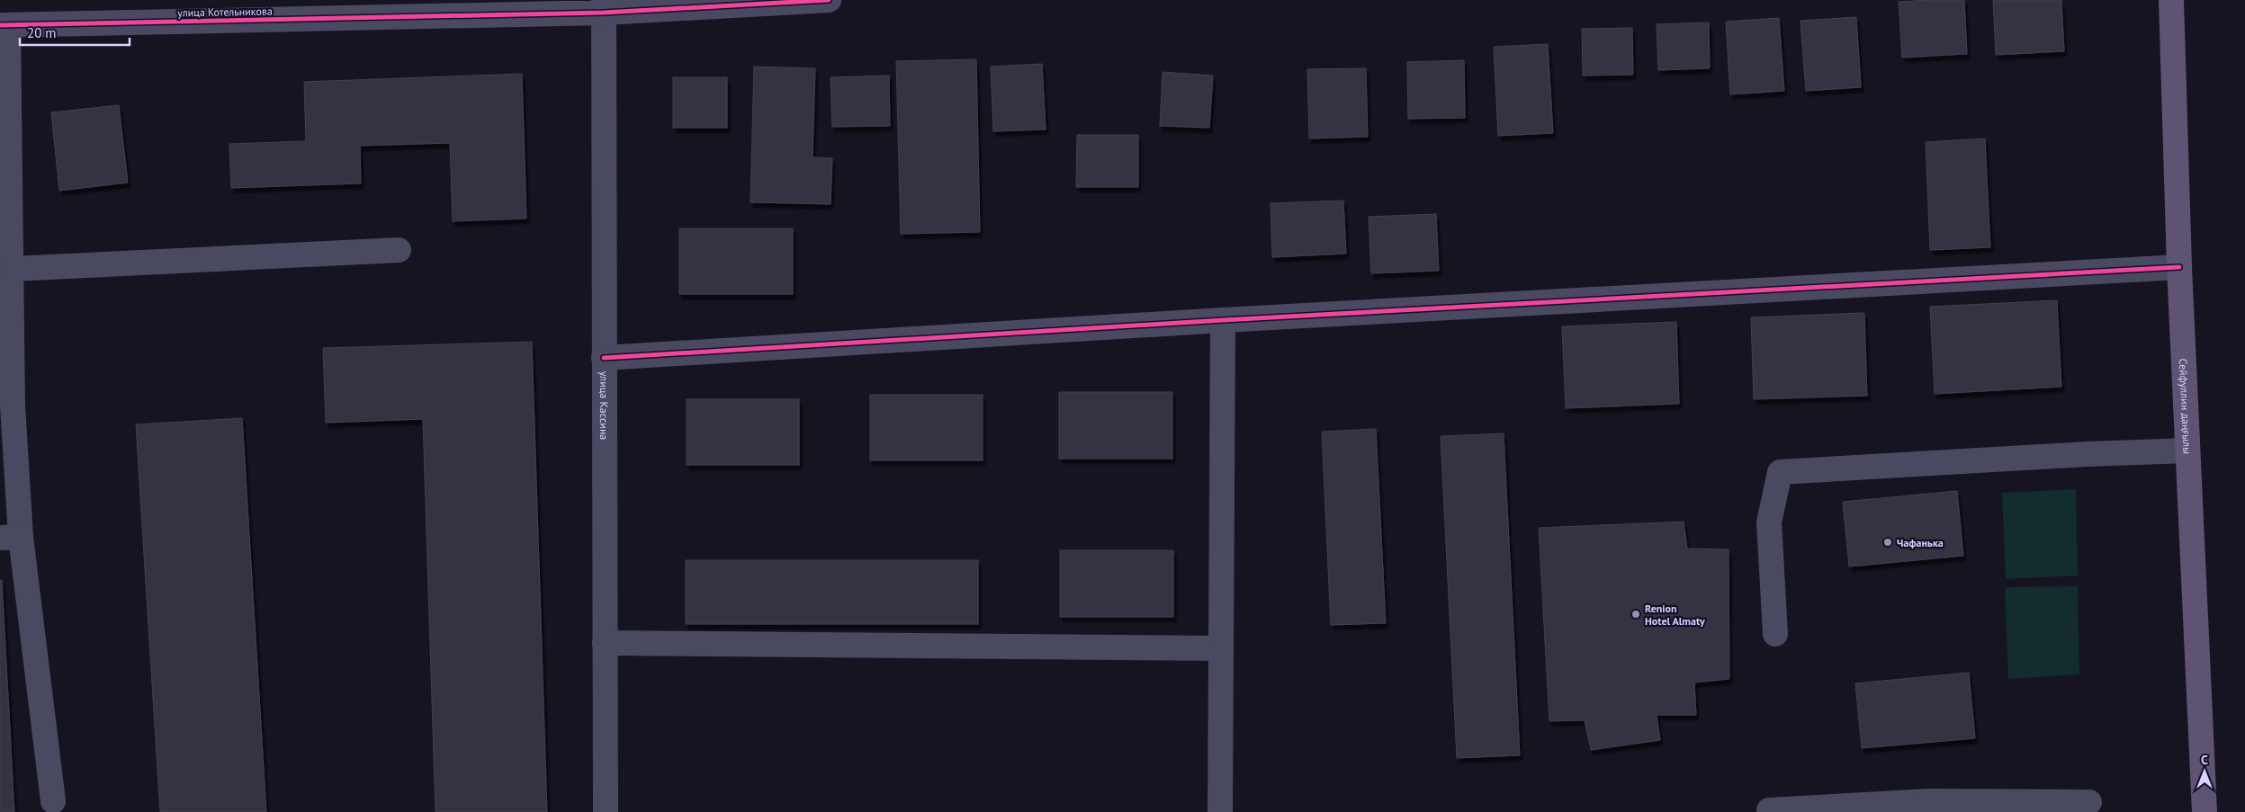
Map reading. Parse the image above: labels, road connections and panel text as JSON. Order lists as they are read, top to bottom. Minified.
{"streets":{"main road":["Сейфуллин даңғылы"],"street":["улица Котельникова","улица Кассина"]},"crossings":[["улица Котельникова","улица Кассина"]],"places":["Чафанька","Renion Hotel Almaty"],"scale_bar":"20 m","north":"top"}
